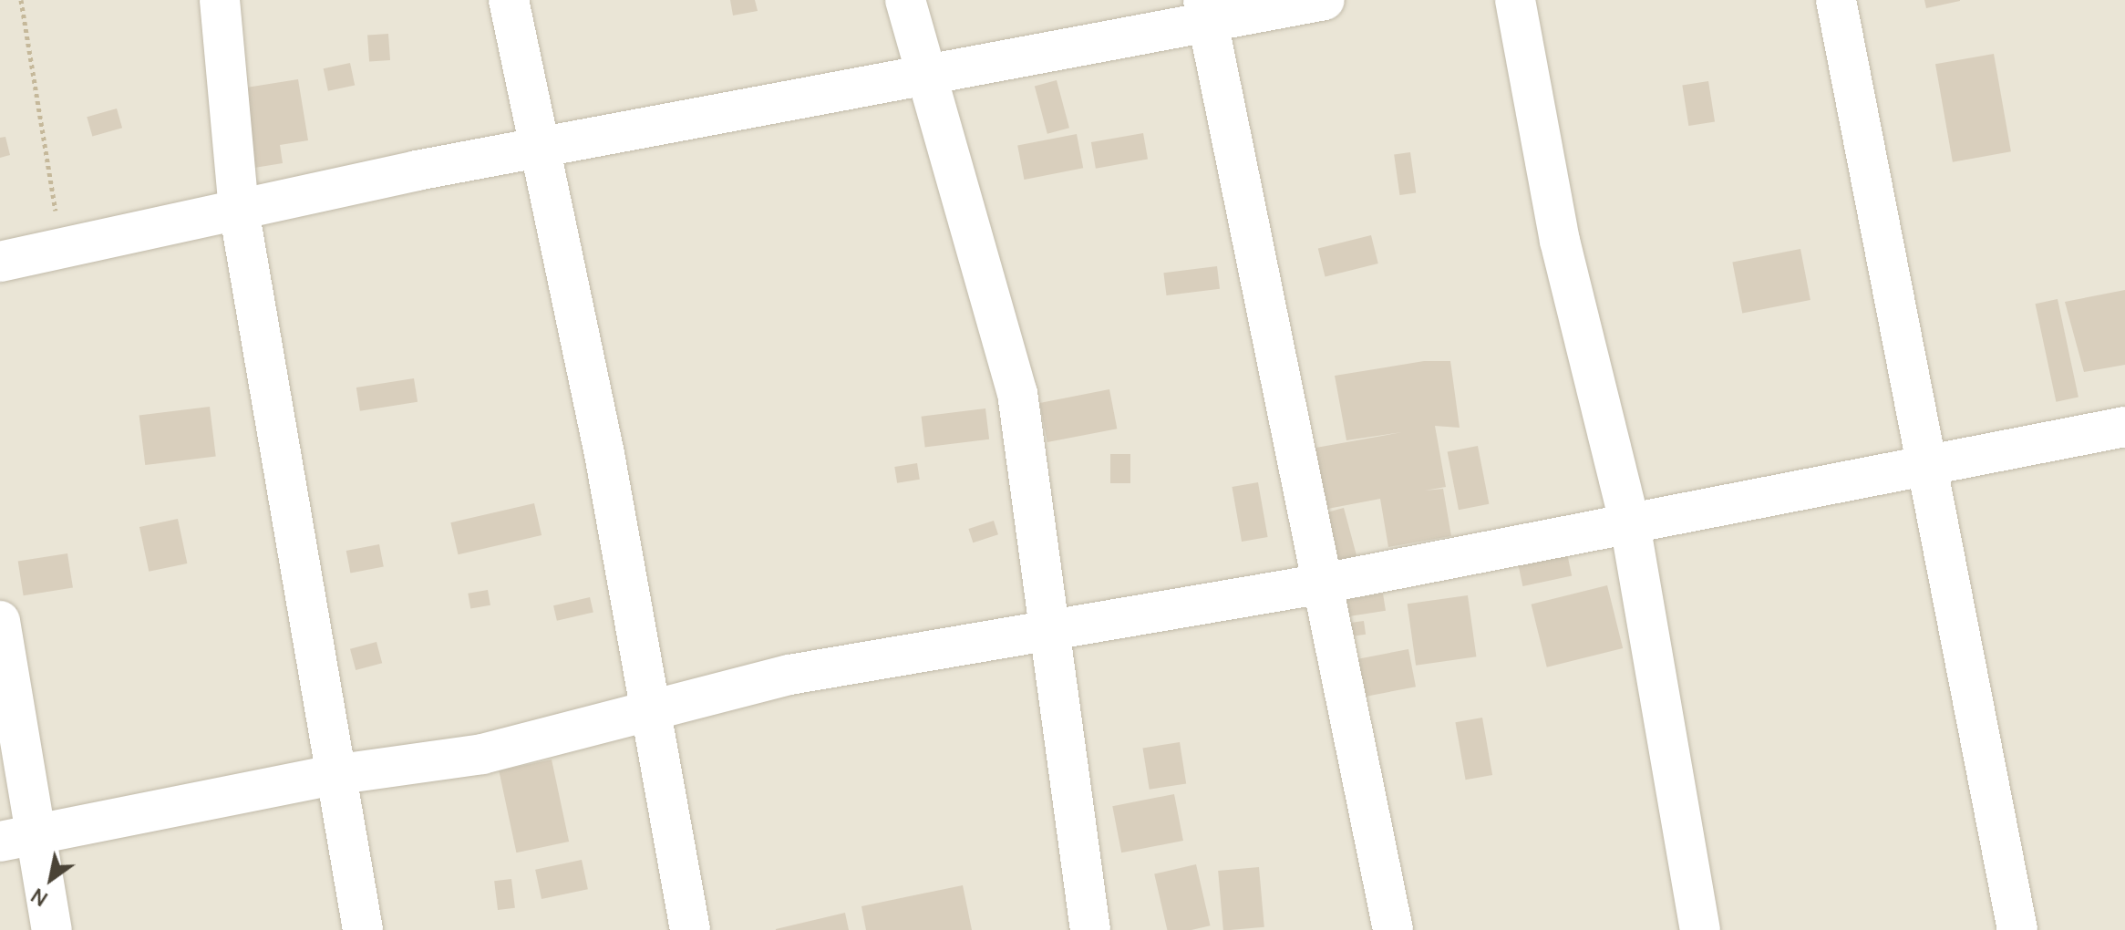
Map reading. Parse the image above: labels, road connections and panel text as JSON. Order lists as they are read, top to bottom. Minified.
{"north":"bottom left"}
